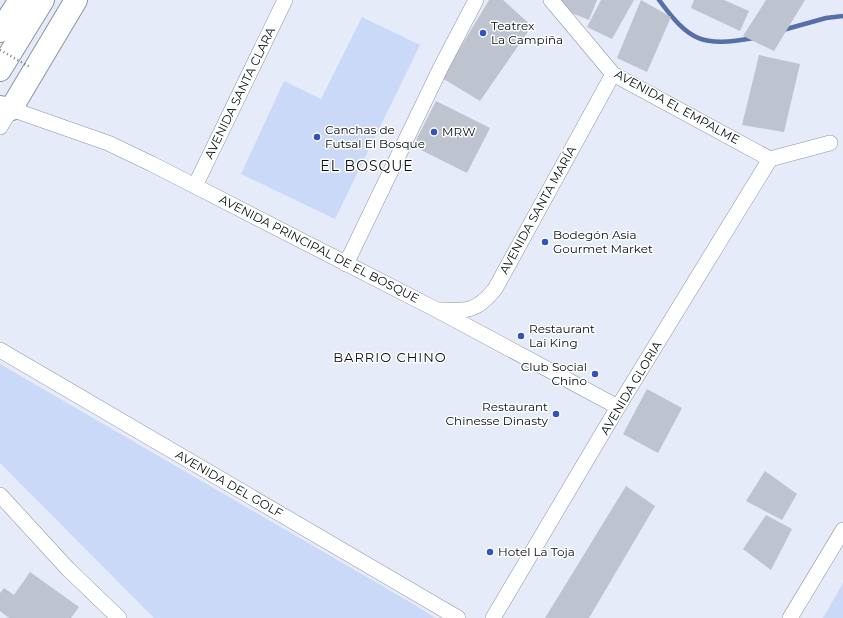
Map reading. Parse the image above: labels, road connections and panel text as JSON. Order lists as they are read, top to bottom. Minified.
{"streets":{"street":["AVENIDA SANTA CLARA","AVENIDA EL EMPALME","AVENIDA SANTA MARÍA","AVENIDA PRINCIPAL DE EL BOSQUE","AVENIDA GLORIA","AVENIDA DEL GOLF"]},"crossings":[["AVENIDA SANTA CLARA","AVENIDA PRINCIPAL DE EL BOSQUE"],["AVENIDA EL EMPALME","AVENIDA SANTA MARÍA"],["AVENIDA EL EMPALME","AVENIDA GLORIA"],["AVENIDA SANTA MARÍA","AVENIDA PRINCIPAL DE EL BOSQUE"],["AVENIDA PRINCIPAL DE EL BOSQUE","AVENIDA GLORIA"]],"districts":["EL BOSQUE","BARRIO CHINO"],"places":["Teatrex La Campiña","MRW","Canchas de Futsal El Bosque","Bodegón Asia Gourmet Market","Restaurant Lai King","Club Social Chino","Restaurant Chinesse Dinasty","Hotel La Toja"]}
